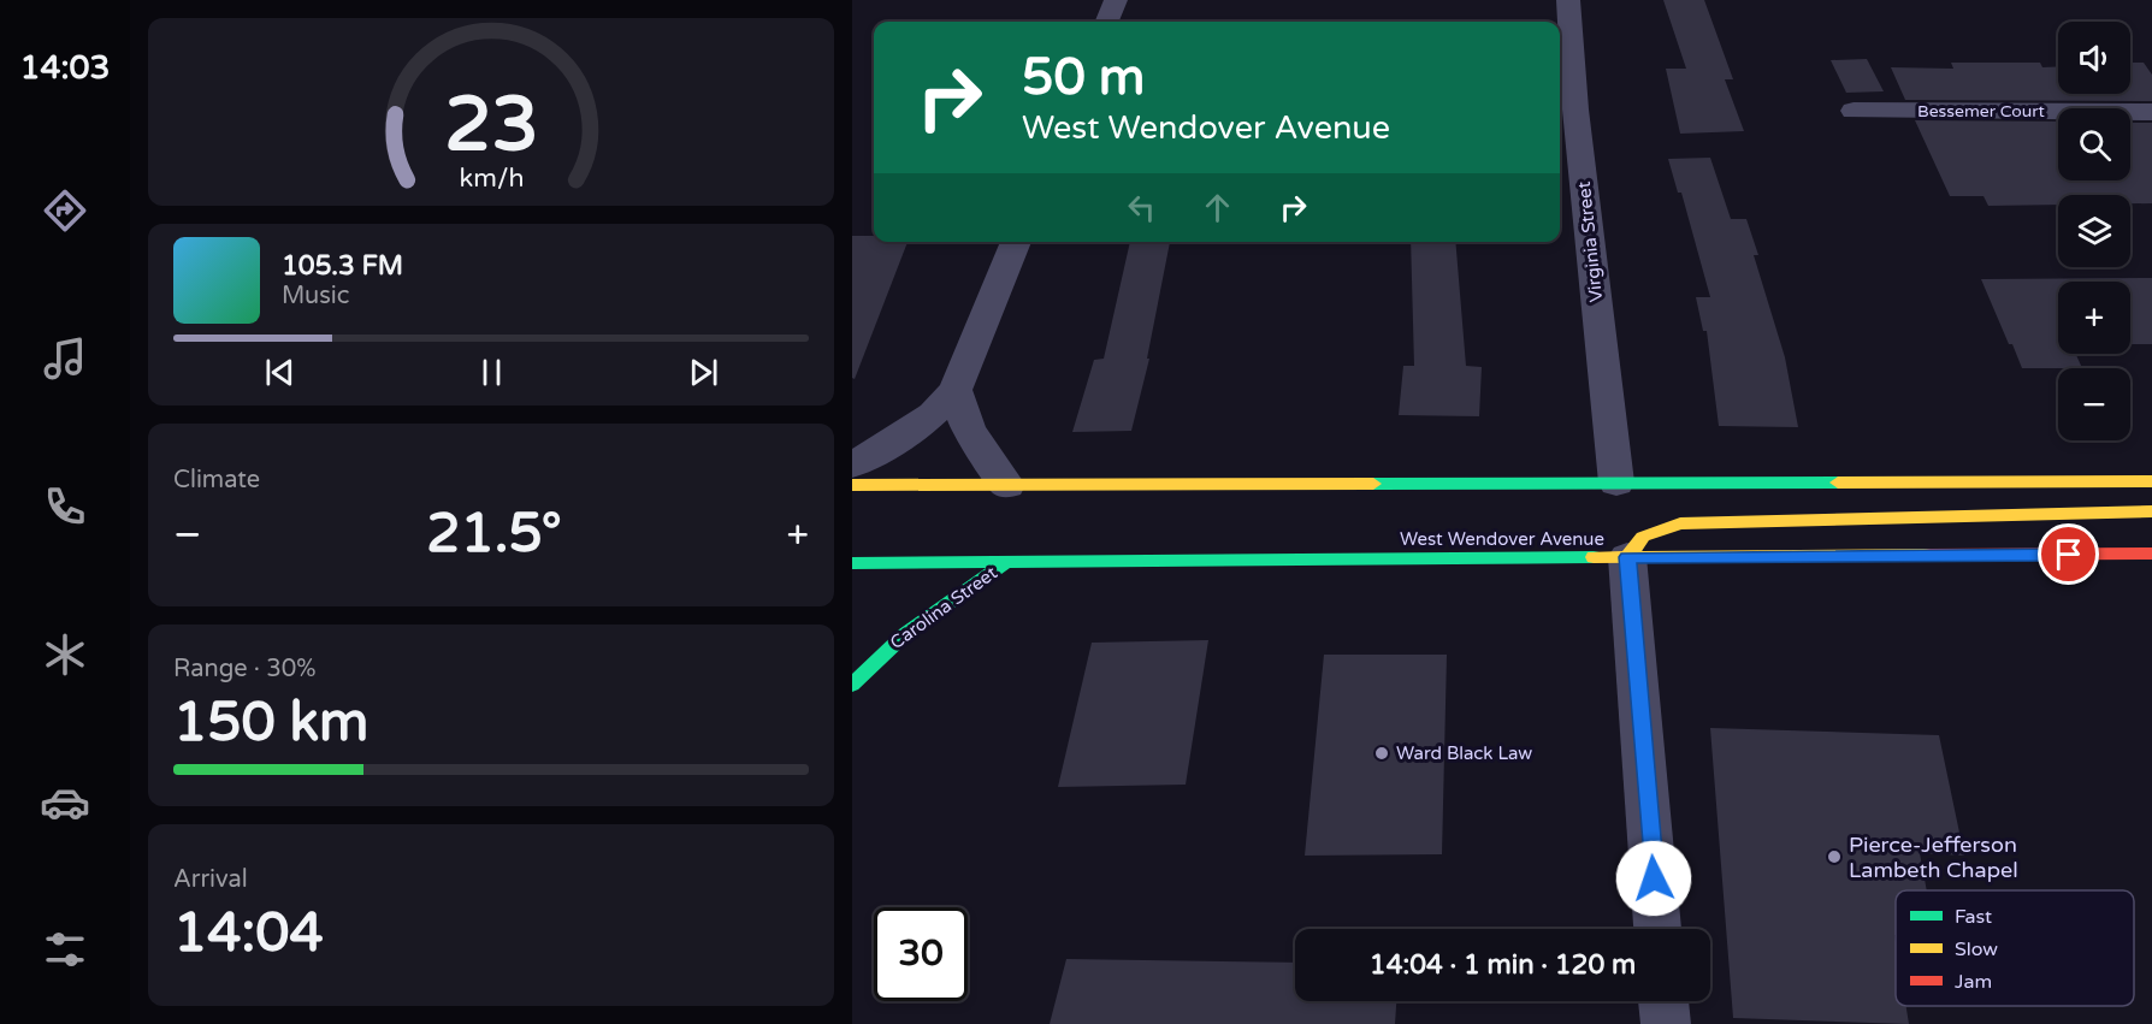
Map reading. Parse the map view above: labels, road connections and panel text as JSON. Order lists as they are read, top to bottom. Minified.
{"streets":{"main road":["West Wendover Avenue","Carolina Street"],"street":["Bessemer Court","Virginia Street"]},"crossings":[["West Wendover Avenue","Carolina Street"]],"places":["Ward Black Law","Pierce-Jefferson Lambeth Chapel"],"legend":["Fast","Slow","Jam"],"page":{"tabs":"14:03","map_buttons":["+","−"],"turn":["50 m","West Wendover Avenue"],"song":["105.3 FM","Music"],"tile":["Climate",["Range · 30%","150 km"],["Arrival","14:04"]],"heat":["−","21.5°","+"],"limit":"30","trip":"14:04 · 1 min · 120 m","gauge":["23","km/h"]}}
